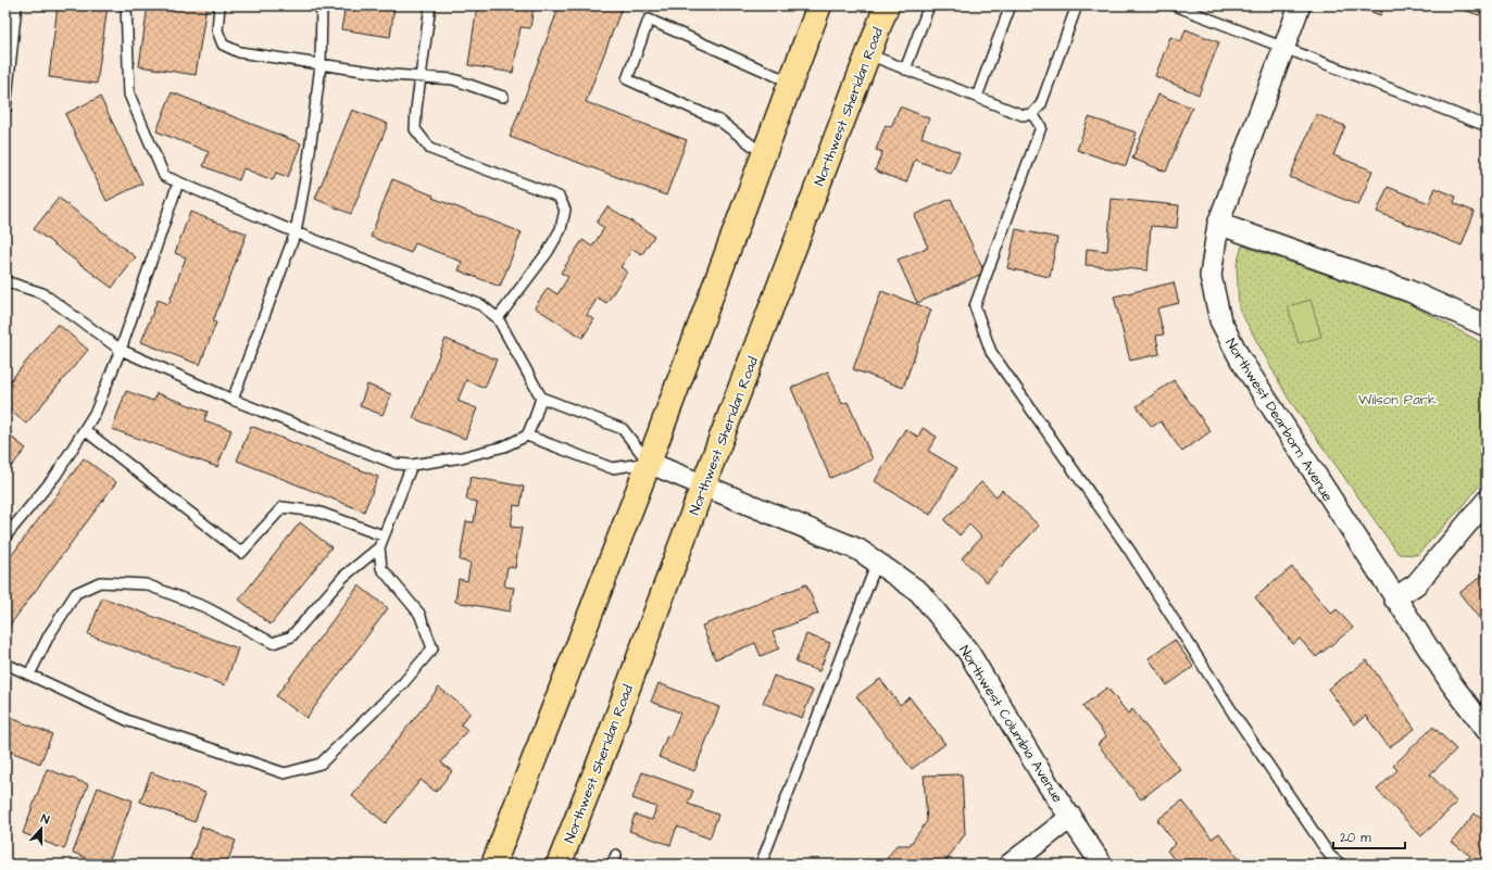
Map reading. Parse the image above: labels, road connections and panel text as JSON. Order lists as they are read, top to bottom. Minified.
{"streets":{"main road":["Northwest Sheridan Road"],"street":["Northwest Dearborn Avenue","Northwest Columbia Avenue"]},"crossings":[["Northwest Sheridan Road","Northwest Columbia Avenue"]],"parks":["Wilson Park"],"scale_bar":"20 m","north":"top"}
